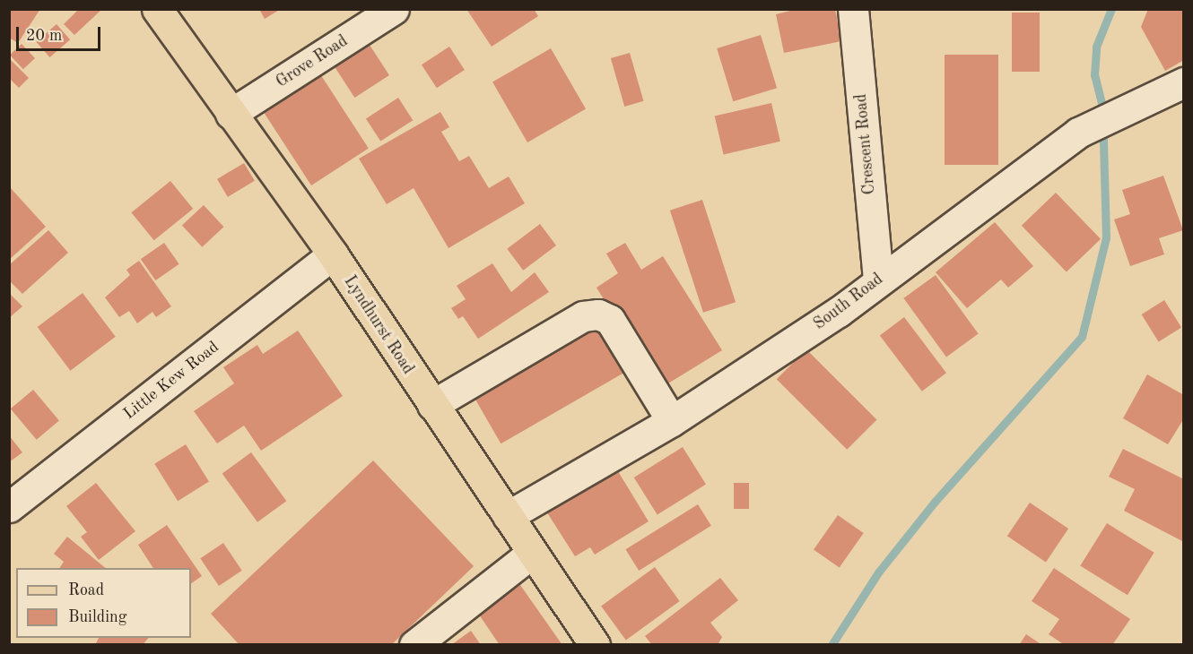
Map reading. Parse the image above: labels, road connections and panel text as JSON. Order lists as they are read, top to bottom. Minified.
{"streets":{"main road":["Lyndhurst Road"],"street":["Grove Road","Crescent Road","South Road","Little Kew Road"]},"crossings":[["Grove Road","Lyndhurst Road"],["Crescent Road","South Road"],["South Road","Lyndhurst Road"],["Lyndhurst Road","Little Kew Road"]],"legend":["Road","Building"],"scale_bar":"20 m"}
